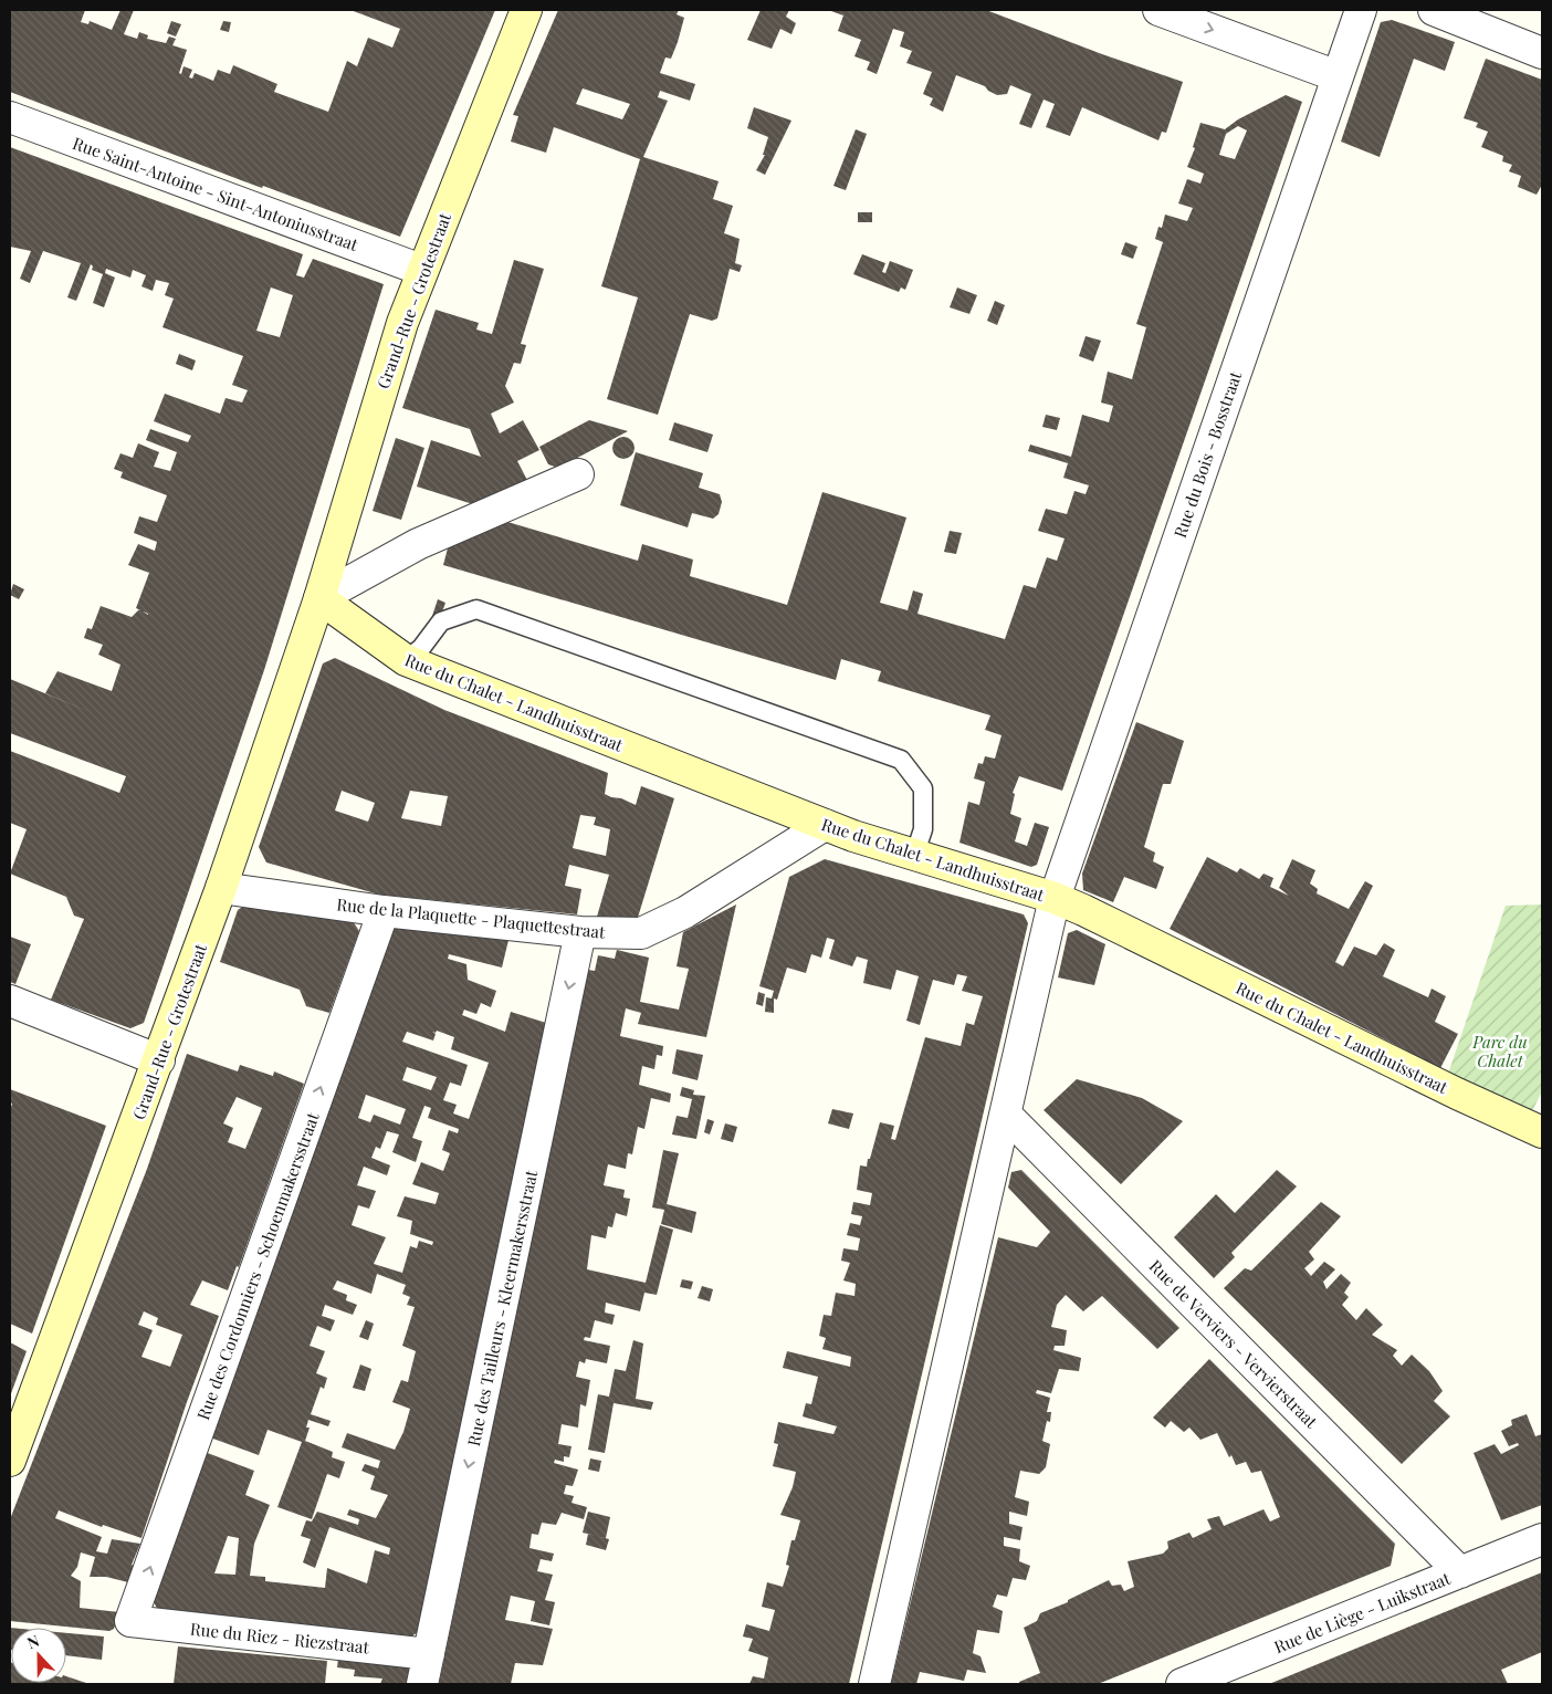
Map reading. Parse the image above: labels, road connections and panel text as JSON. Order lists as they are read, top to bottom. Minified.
{"streets":{"main road":["Grand-Rue - Grotestraat","Rue du Chalet - Landhuisstraat"],"street":["Rue Saint-Antoine - Sint-Antoniusstraat","Rue du Bois - Bosstraat","Rue de la Plaquette - Plaquettestraat","Rue des Cordonniers - Schoenmakersstraat","Rue des Tailleurs - Kleermakersstraat","Rue de Verviers - Vervierstraat","Rue de Liège - Luikstraat","Rue du Riez - Riezstraat"]},"crossings":[["Rue Saint-Antoine - Sint-Antoniusstraat","Grand-Rue - Grotestraat"],["Grand-Rue - Grotestraat","Rue du Chalet - Landhuisstraat"],["Grand-Rue - Grotestraat","Rue de la Plaquette - Plaquettestraat"],["Rue du Bois - Bosstraat","Rue du Chalet - Landhuisstraat"],["Rue du Bois - Bosstraat","Rue de Verviers - Vervierstraat"],["Rue du Chalet - Landhuisstraat","Rue de la Plaquette - Plaquettestraat"],["Rue de la Plaquette - Plaquettestraat","Rue des Cordonniers - Schoenmakersstraat"],["Rue de la Plaquette - Plaquettestraat","Rue des Tailleurs - Kleermakersstraat"],["Rue des Cordonniers - Schoenmakersstraat","Rue du Riez - Riezstraat"],["Rue des Tailleurs - Kleermakersstraat","Rue du Riez - Riezstraat"],["Rue de Verviers - Vervierstraat","Rue de Liège - Luikstraat"]],"one_way":["Rue des Cordonniers - Schoenmakersstraat","Rue des Tailleurs - Kleermakersstraat"],"parks":["Parc du Chalet"],"north":"top"}
